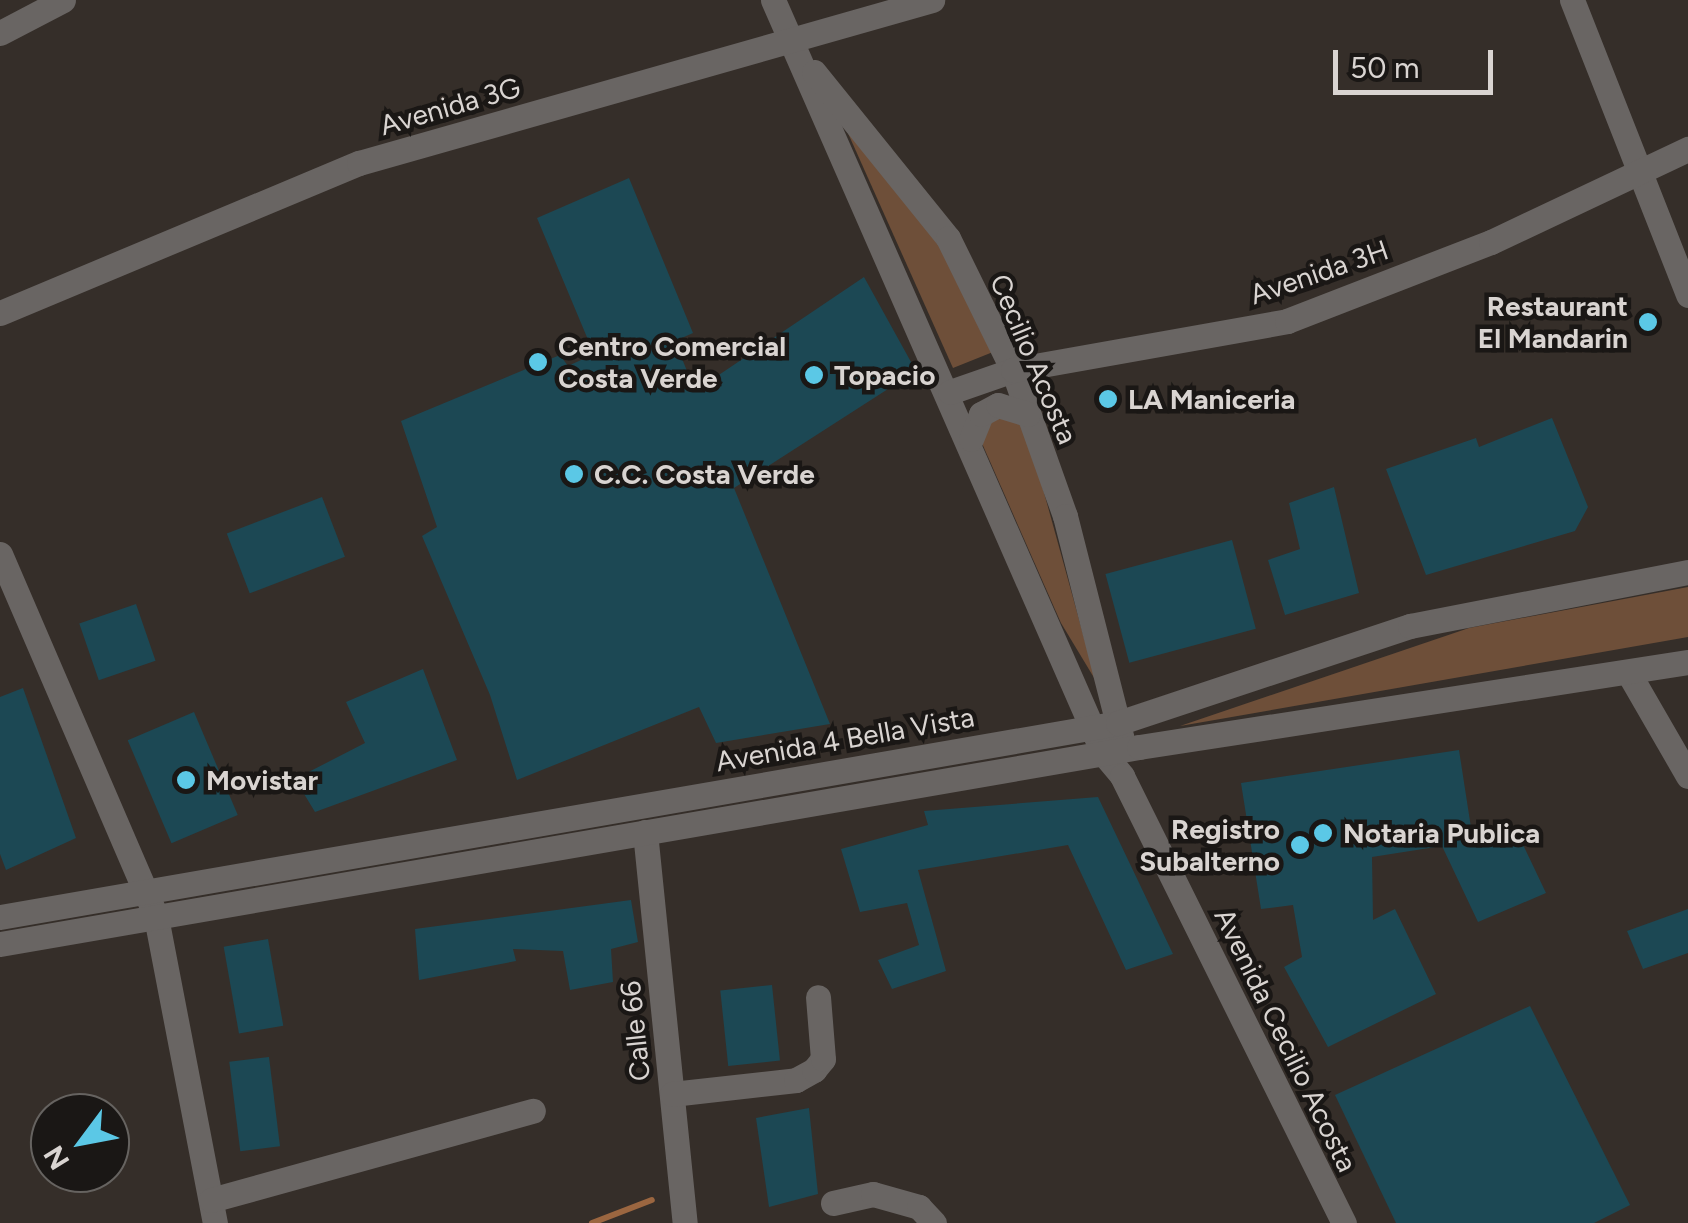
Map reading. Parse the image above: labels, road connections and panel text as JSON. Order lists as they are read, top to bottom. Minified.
{"streets":{"street":["Avenida 3G","Avenida 3H","Cecilio Acosta","Avenida 4 Bella Vista","Calle 66","Avenida Cecilio Acosta"]},"crossings":[["Avenida 3G","Cecilio Acosta"],["Avenida 3H","Cecilio Acosta"],["Cecilio Acosta","Avenida 4 Bella Vista"],["Cecilio Acosta","Avenida Cecilio Acosta"],["Avenida 4 Bella Vista","Calle 66"],["Avenida 4 Bella Vista","Avenida Cecilio Acosta"]],"places":["Restaurant El Mandarin","Centro Comercial Costa Verde","Topacio","LA Maniceria","C.C. Costa Verde","Movistar","Notaria Publica","Registro Subalterno"],"scale_bar":"50 m","north":"bottom left"}
